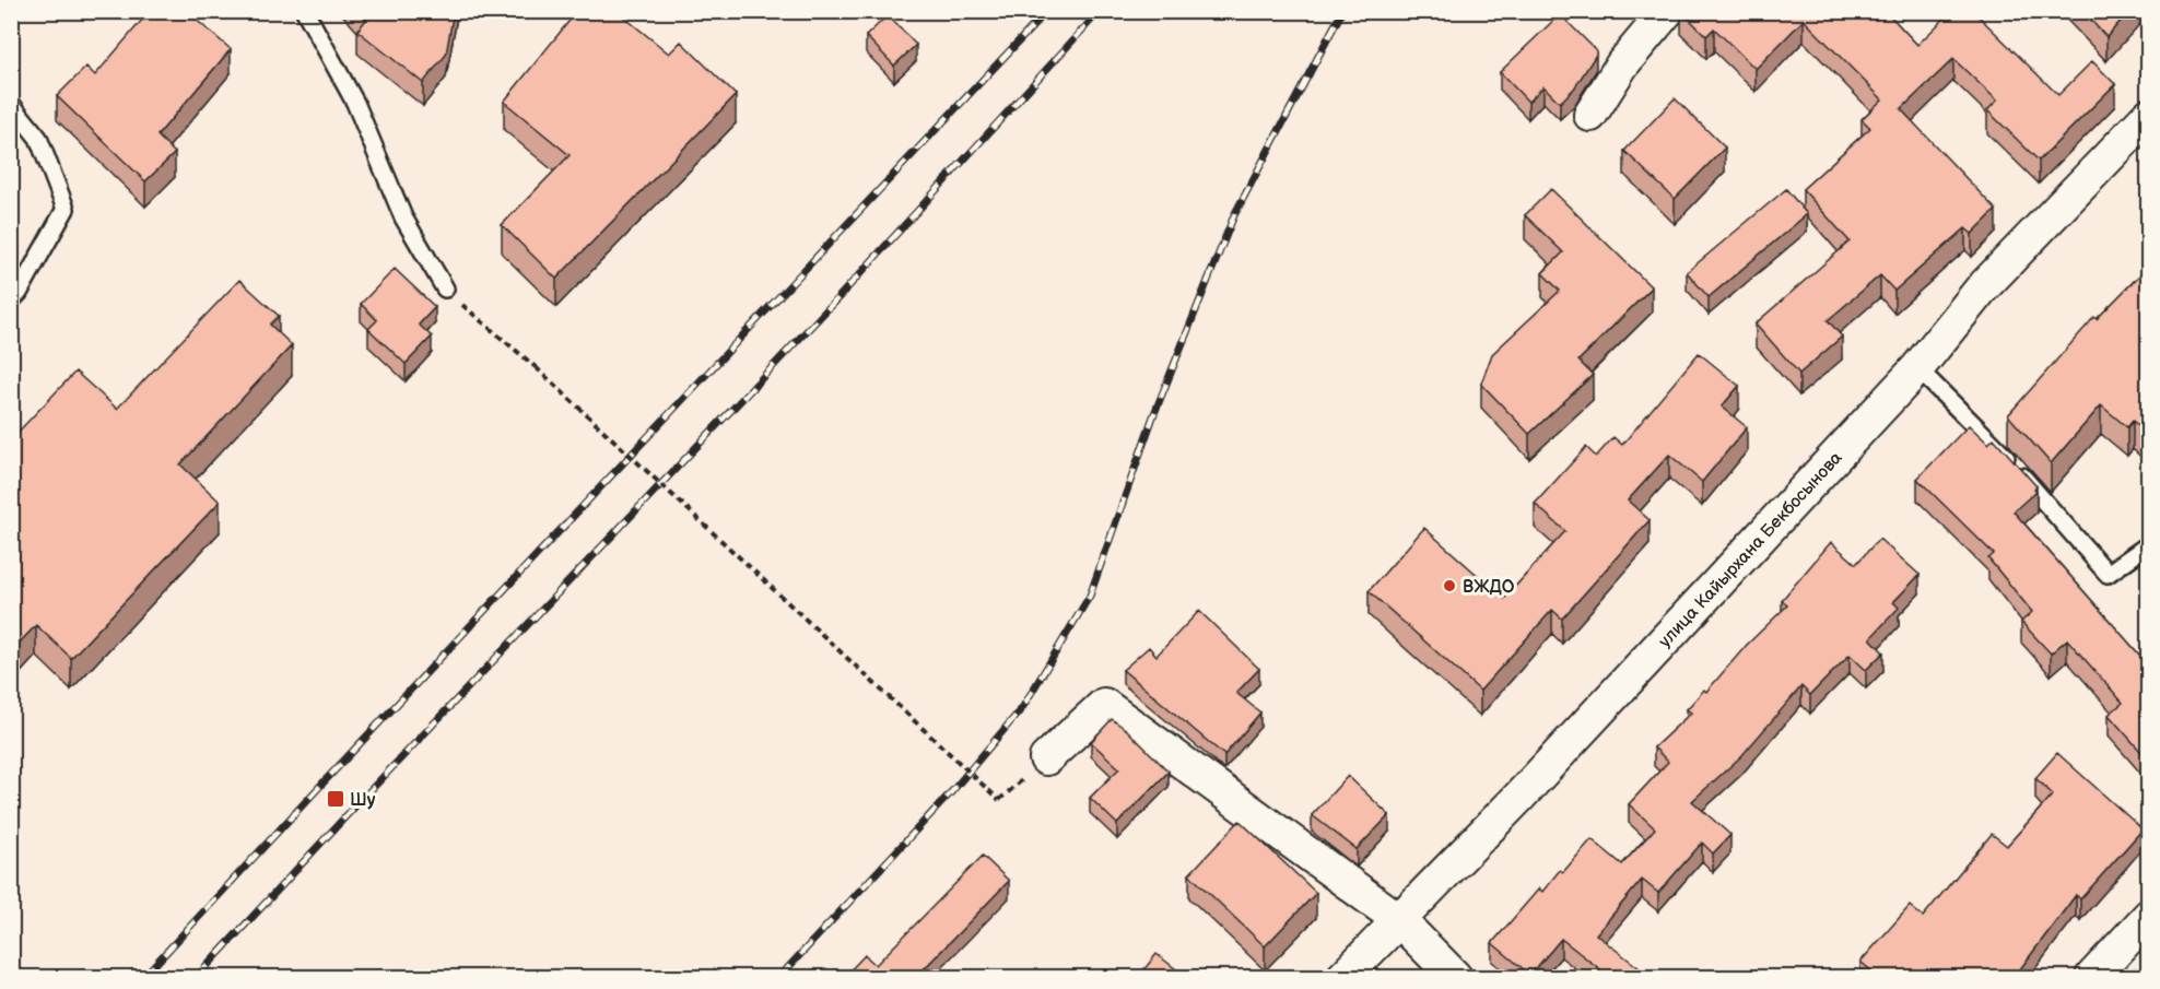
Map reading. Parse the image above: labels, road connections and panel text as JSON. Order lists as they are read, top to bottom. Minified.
{"streets":{"street":["улица Кайырхана Бекбосынова"]},"places":{"other":["ВЖДО"],"transit":["Шу"]}}
